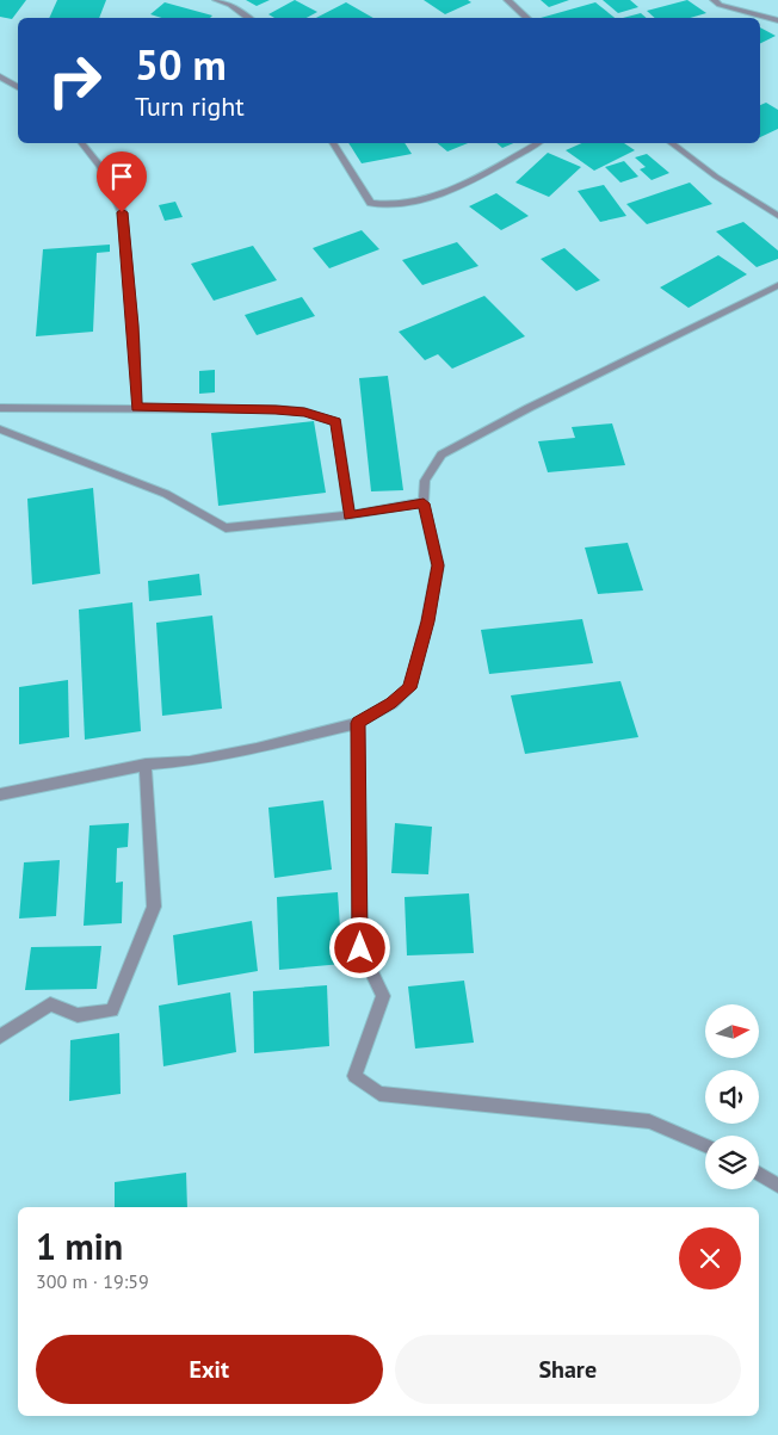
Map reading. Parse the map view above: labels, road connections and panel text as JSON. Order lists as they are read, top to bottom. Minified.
{"north":"right","page":{"turn":["50 m","Turn right"],"heading":["1 min","300 m · 19:59"],"buttons":["Exit","Share"]}}
